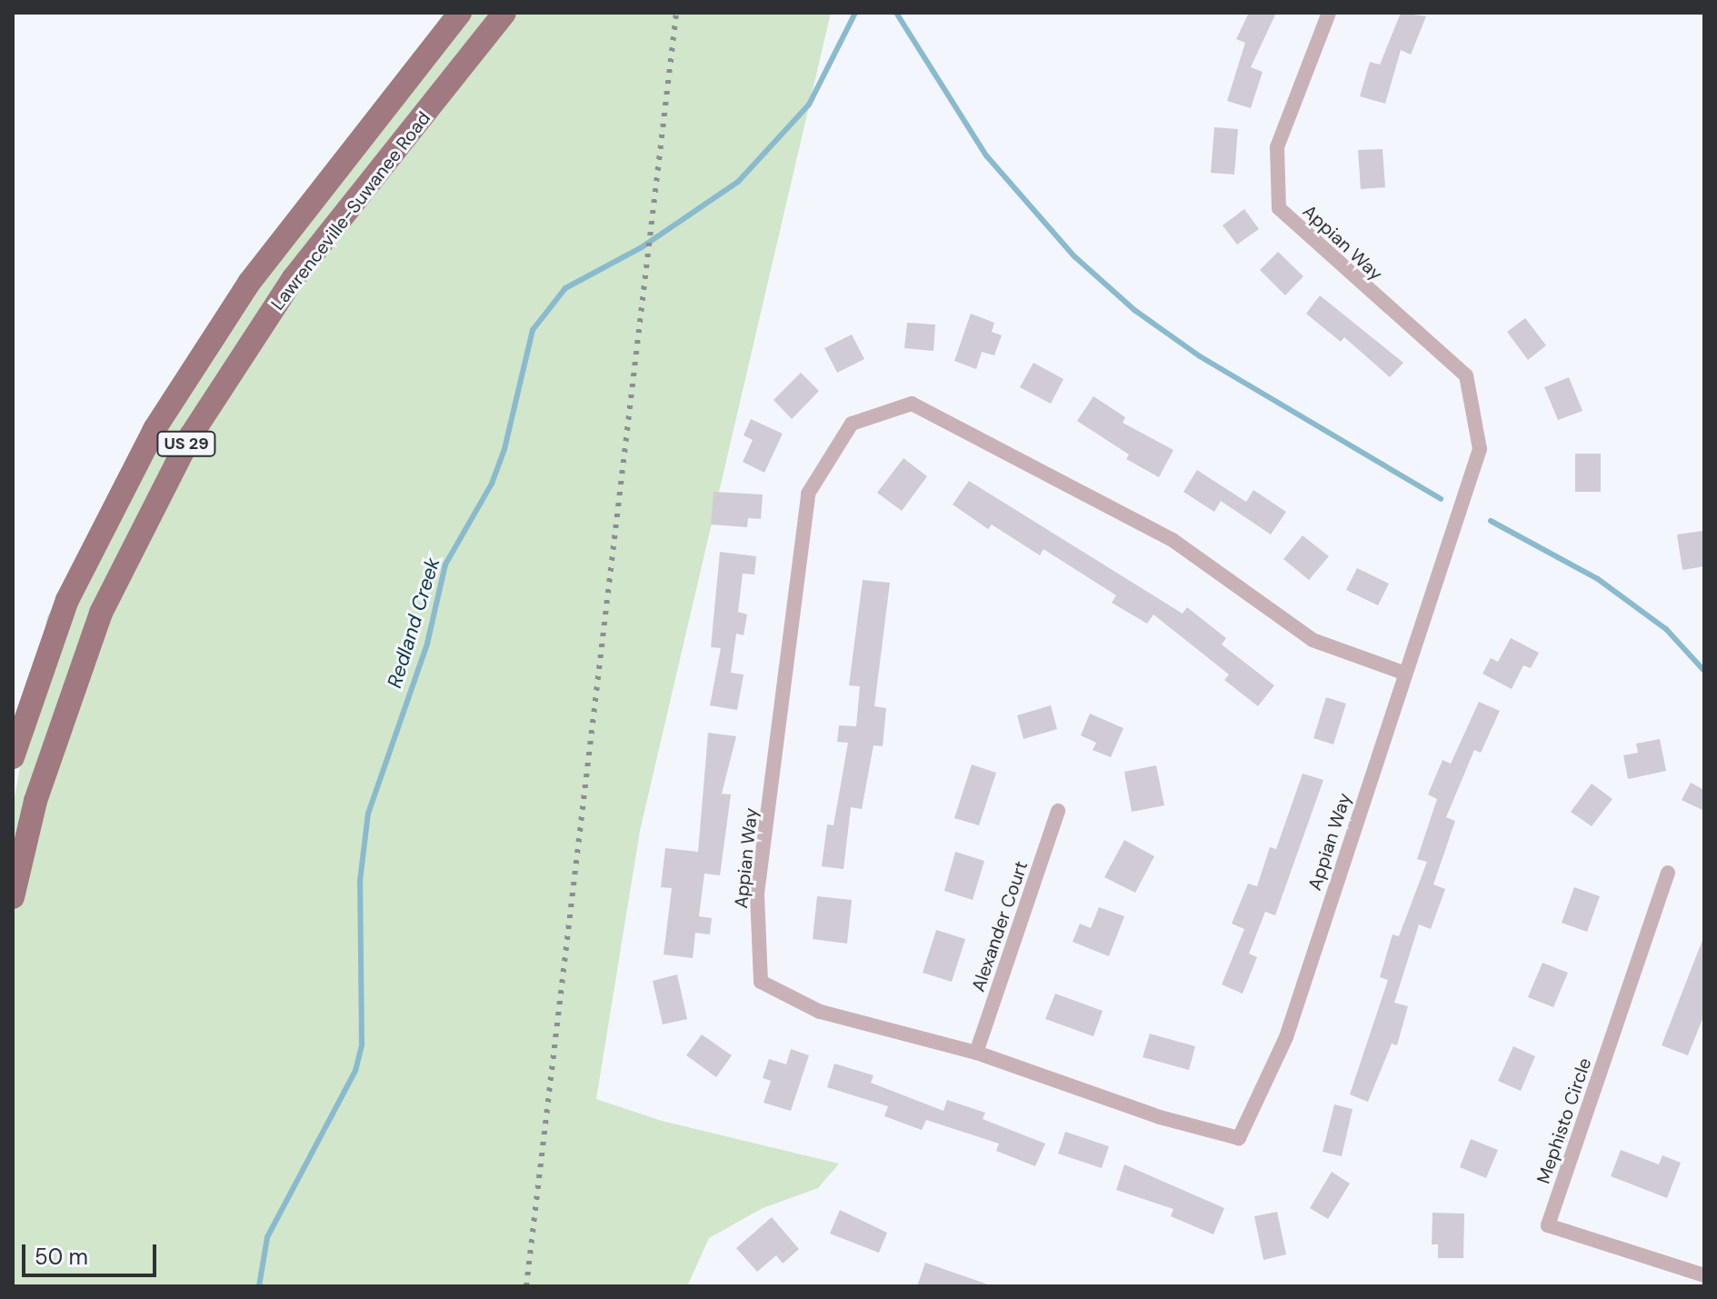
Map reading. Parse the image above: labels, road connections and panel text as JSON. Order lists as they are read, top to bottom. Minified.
{"streets":{"main road":["Lawrenceville-Suwanee Road","US 29"],"street":["Appian Way","Alexander Court","Mephisto Circle"]},"crossings":[["Appian Way","Alexander Court"]],"water":["Redland Creek"],"scale_bar":"50 m"}
